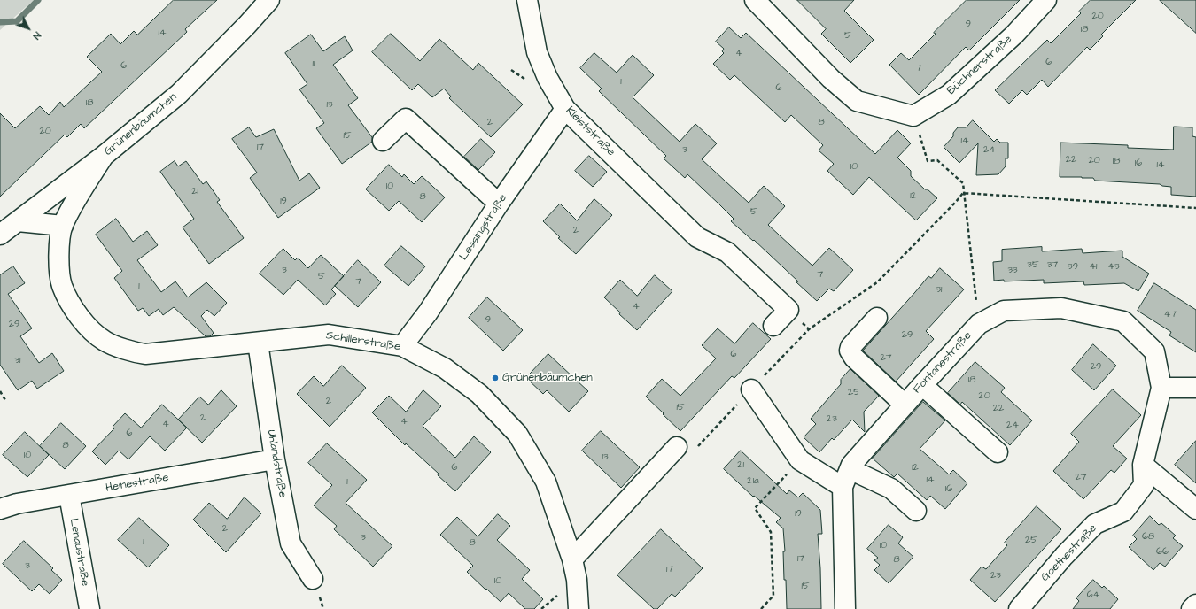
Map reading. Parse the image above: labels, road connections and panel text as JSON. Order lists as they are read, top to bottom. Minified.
{"streets":{"street":["Büchnerstraße","Grünenbäumchen","Kleiststraße","Lessingstraße","Schillerstraße","Fontanestraße","Uhlandstraße","Heinestraße","Lenaustraße","Goethestraße"]},"crossings":[["Grünenbäumchen","Schillerstraße"],["Kleiststraße","Lessingstraße"],["Lessingstraße","Schillerstraße"],["Schillerstraße","Uhlandstraße"],["Fontanestraße","Goethestraße"],["Uhlandstraße","Heinestraße"],["Heinestraße","Lenaustraße"]],"places":["Grünenbäumchen"],"house_numbers":["20","9","18","14","5","4","16","11","16","7","1","6","18","13","2","8","20","15","14","17","3","24","22","20","18","16","14","10","10","21","12","8","19","5","2","35","37","39","41","43","3","33","7","5","7","1","31","4","47","9","29","29","6","27","31","29","18","25","20","2","15","22","2","23","4","4","24","6","8","10","13","21","6","12","27","14","21a","1","16","19","2","68","3","25","1","8","10","66","17","8","3","17","23","10","15","64"],"north":"bottom right"}
